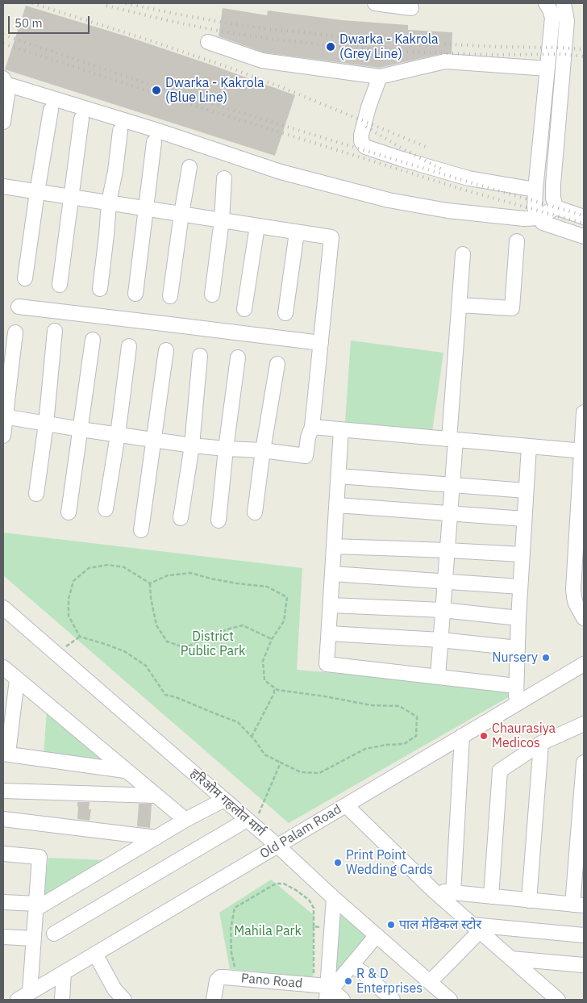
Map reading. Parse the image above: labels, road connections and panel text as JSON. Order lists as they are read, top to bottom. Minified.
{"streets":{"street":["हरिओम गहलोत मार्ग","Old Palam Road","Pano Road"]},"crossings":[["हरिओम गहलोत मार्ग","Old Palam Road"]],"parks":["District Public Park","Mahila Park"],"places":["Dwarka - Kakrola (Grey Line)","Dwarka - Kakrola (Blue Line)","Nursery","Chaurasiya Medicos","Print Point Wedding Cards","पाल मेडिकल स्टोर","R & D Enterprises"],"scale_bar":"50 m"}
